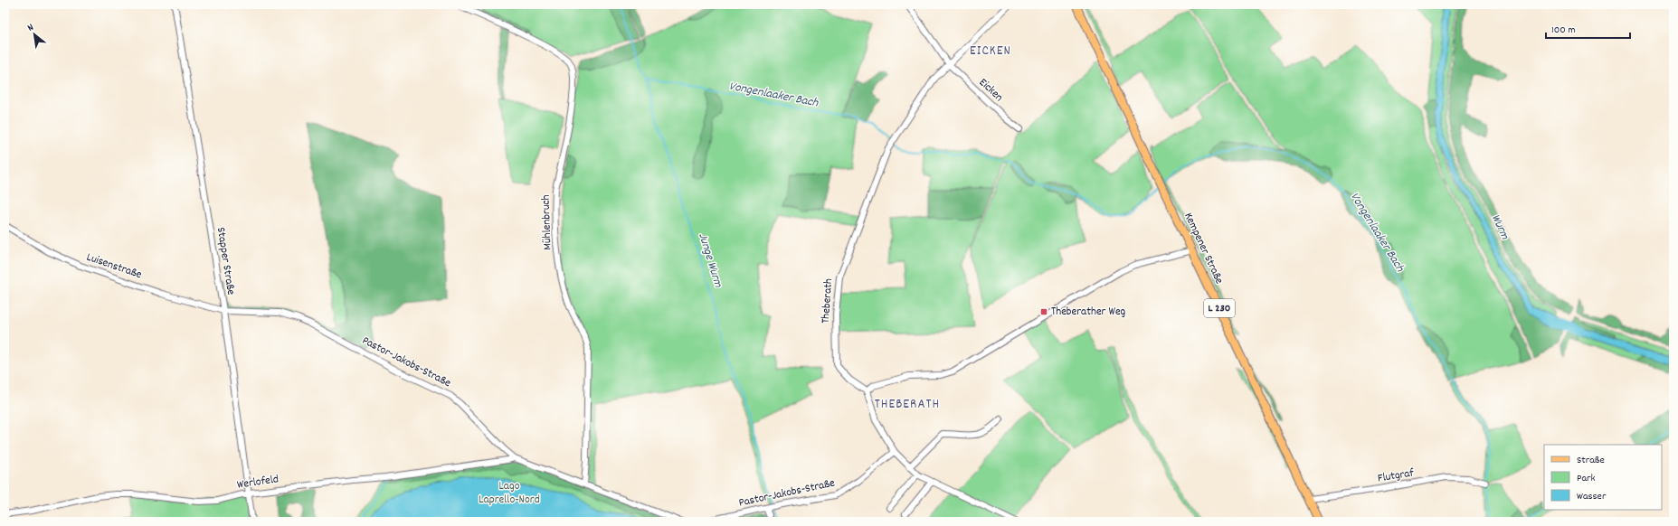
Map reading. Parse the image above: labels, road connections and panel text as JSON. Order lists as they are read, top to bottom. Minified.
{"streets":{"main road":["Kempener Straße","L 230"],"street":["Eicken","Mühlenbruch","Stapper Straße","Luisenstraße","Theberath","Pastor-Jakobs-Straße","Flutgraf","Werlofeld"]},"crossings":[["Eicken","Theberath"],["Mühlenbruch","Pastor-Jakobs-Straße"],["Kempener Straße","Flutgraf"],["Stapper Straße","Luisenstraße"],["Stapper Straße","Pastor-Jakobs-Straße"],["Stapper Straße","Werlofeld"],["Luisenstraße","Pastor-Jakobs-Straße"],["Pastor-Jakobs-Straße","Werlofeld"]],"districts":["EICKEN","THEBERATH"],"water":["Vongenlaaker Bach","Wurm","Junge Wurm"],"parks":["Lago Laprello-Nord"],"places":{"transit":["Theberather Weg"]},"legend":["Straße","Park","Wasser"],"scale_bar":"100 m","north":"top left"}
